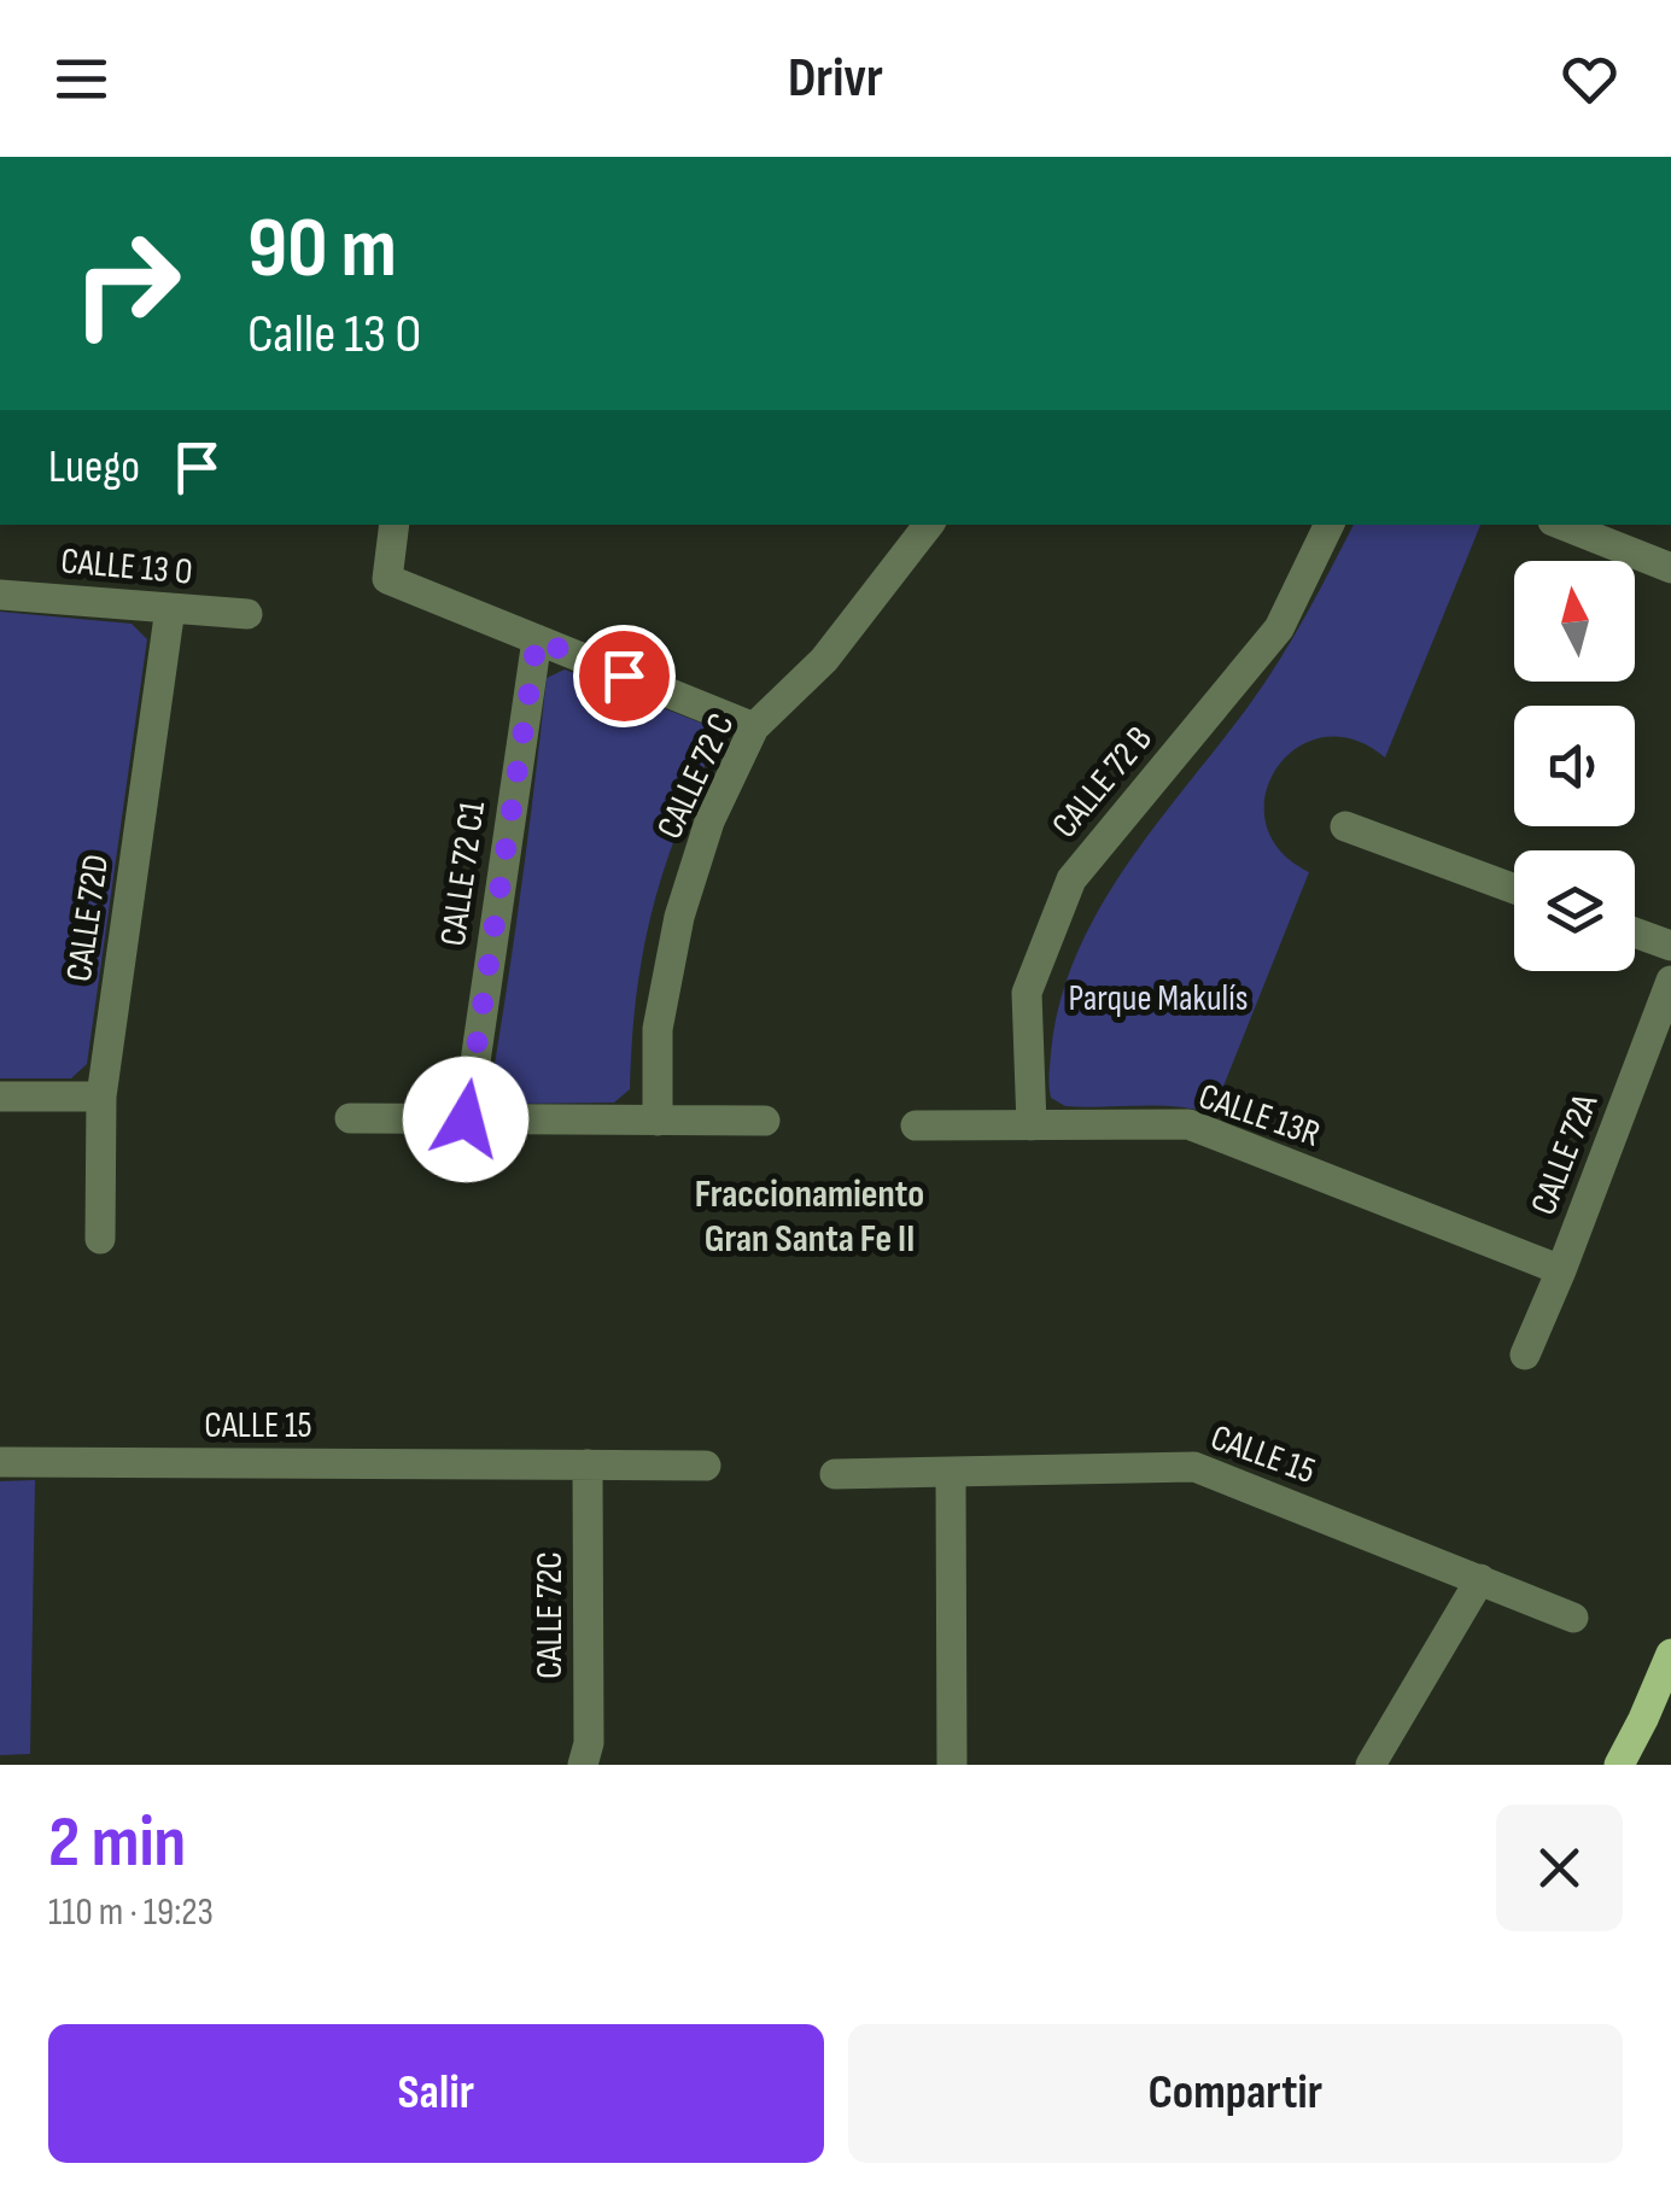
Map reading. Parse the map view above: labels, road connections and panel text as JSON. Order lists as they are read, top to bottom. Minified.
{"streets":{"street":["CALLE 13 O","CALLE 72 C","CALLE 72 B","CALLE 72 C1","CALLE 72D","CALLE 13R","CALLE 72A","CALLE 15","CALLE 72C"]},"crossings":[["CALLE 13 O","CALLE 72D"],["CALLE 72 B","CALLE 13R"],["CALLE 13R","CALLE 72A"],["CALLE 15","CALLE 72C"]],"districts":["Fraccionamiento Gran Santa Fe II"],"parks":["Parque Makulís"],"north":"top","page":{"header":"Drivr","turn":["90 m","Calle 13 O"],"then":"Luego","heading":["2 min","110 m · 19:23"],"buttons":["Salir","Compartir"]}}
